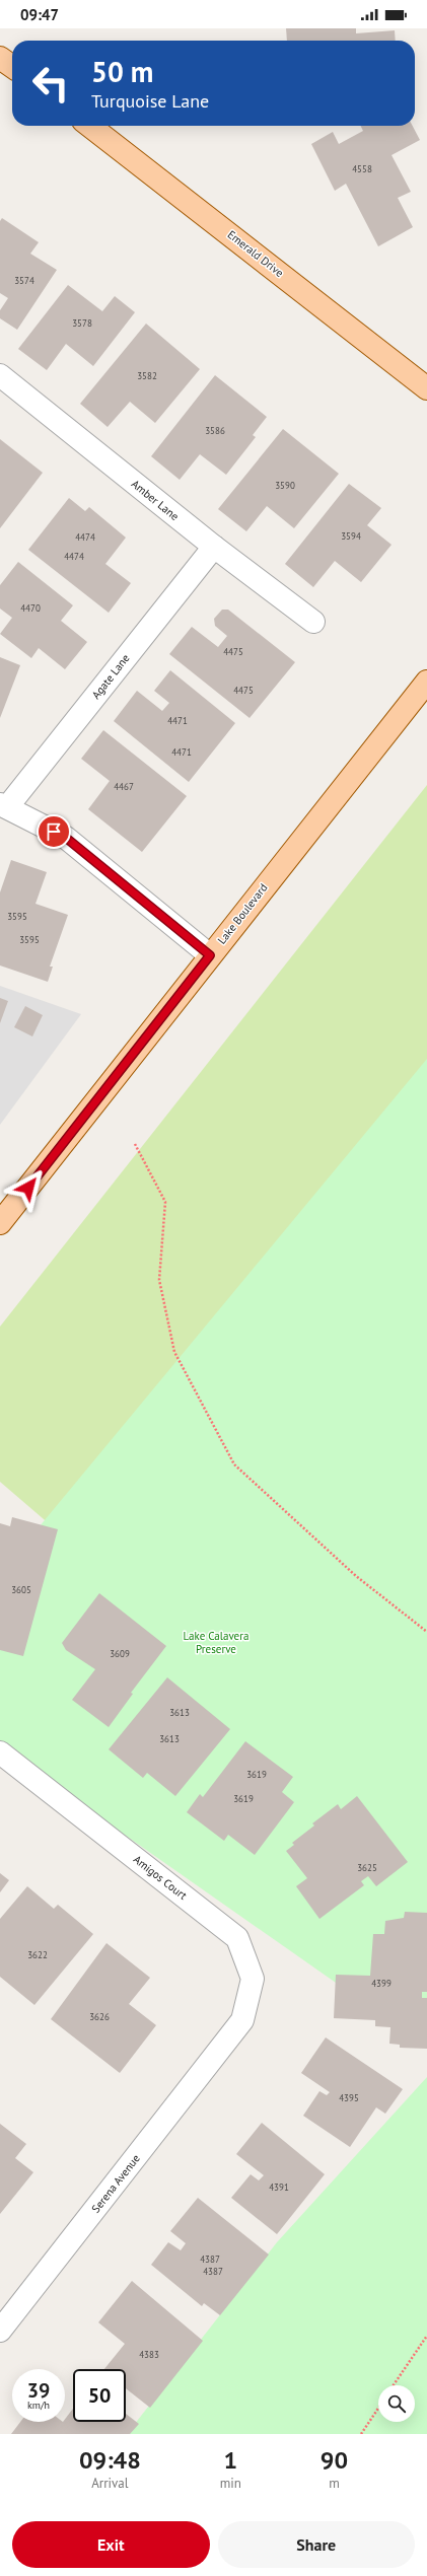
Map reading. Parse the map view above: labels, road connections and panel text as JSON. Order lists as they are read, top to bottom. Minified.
{"streets":{"main road":["Emerald Drive","Lake Boulevard"],"street":["Amber Lane","Agate Lane","Amigos Court","Serena Avenue"]},"crossings":[["Amber Lane","Agate Lane"],["Amigos Court","Serena Avenue"]],"parks":["Lake Calavera Preserve"],"house_numbers":["4558","3574","3578","3582","3586","3590","3594","4474","4474","4470","4475","4475","4471","4471","4467","3595","3595","3605","3609","3613","3613","3619","3619","3625","3622","4399","3626","4395","4391","4387","4387","4383"],"page":{"status":"09:47","turn":["50 m","Turquoise Lane"],"speed":"39 km/h","limit":"50","eta":["09:48","Arrival","1","min","90","m"],"buttons":["Exit","Share"]}}
